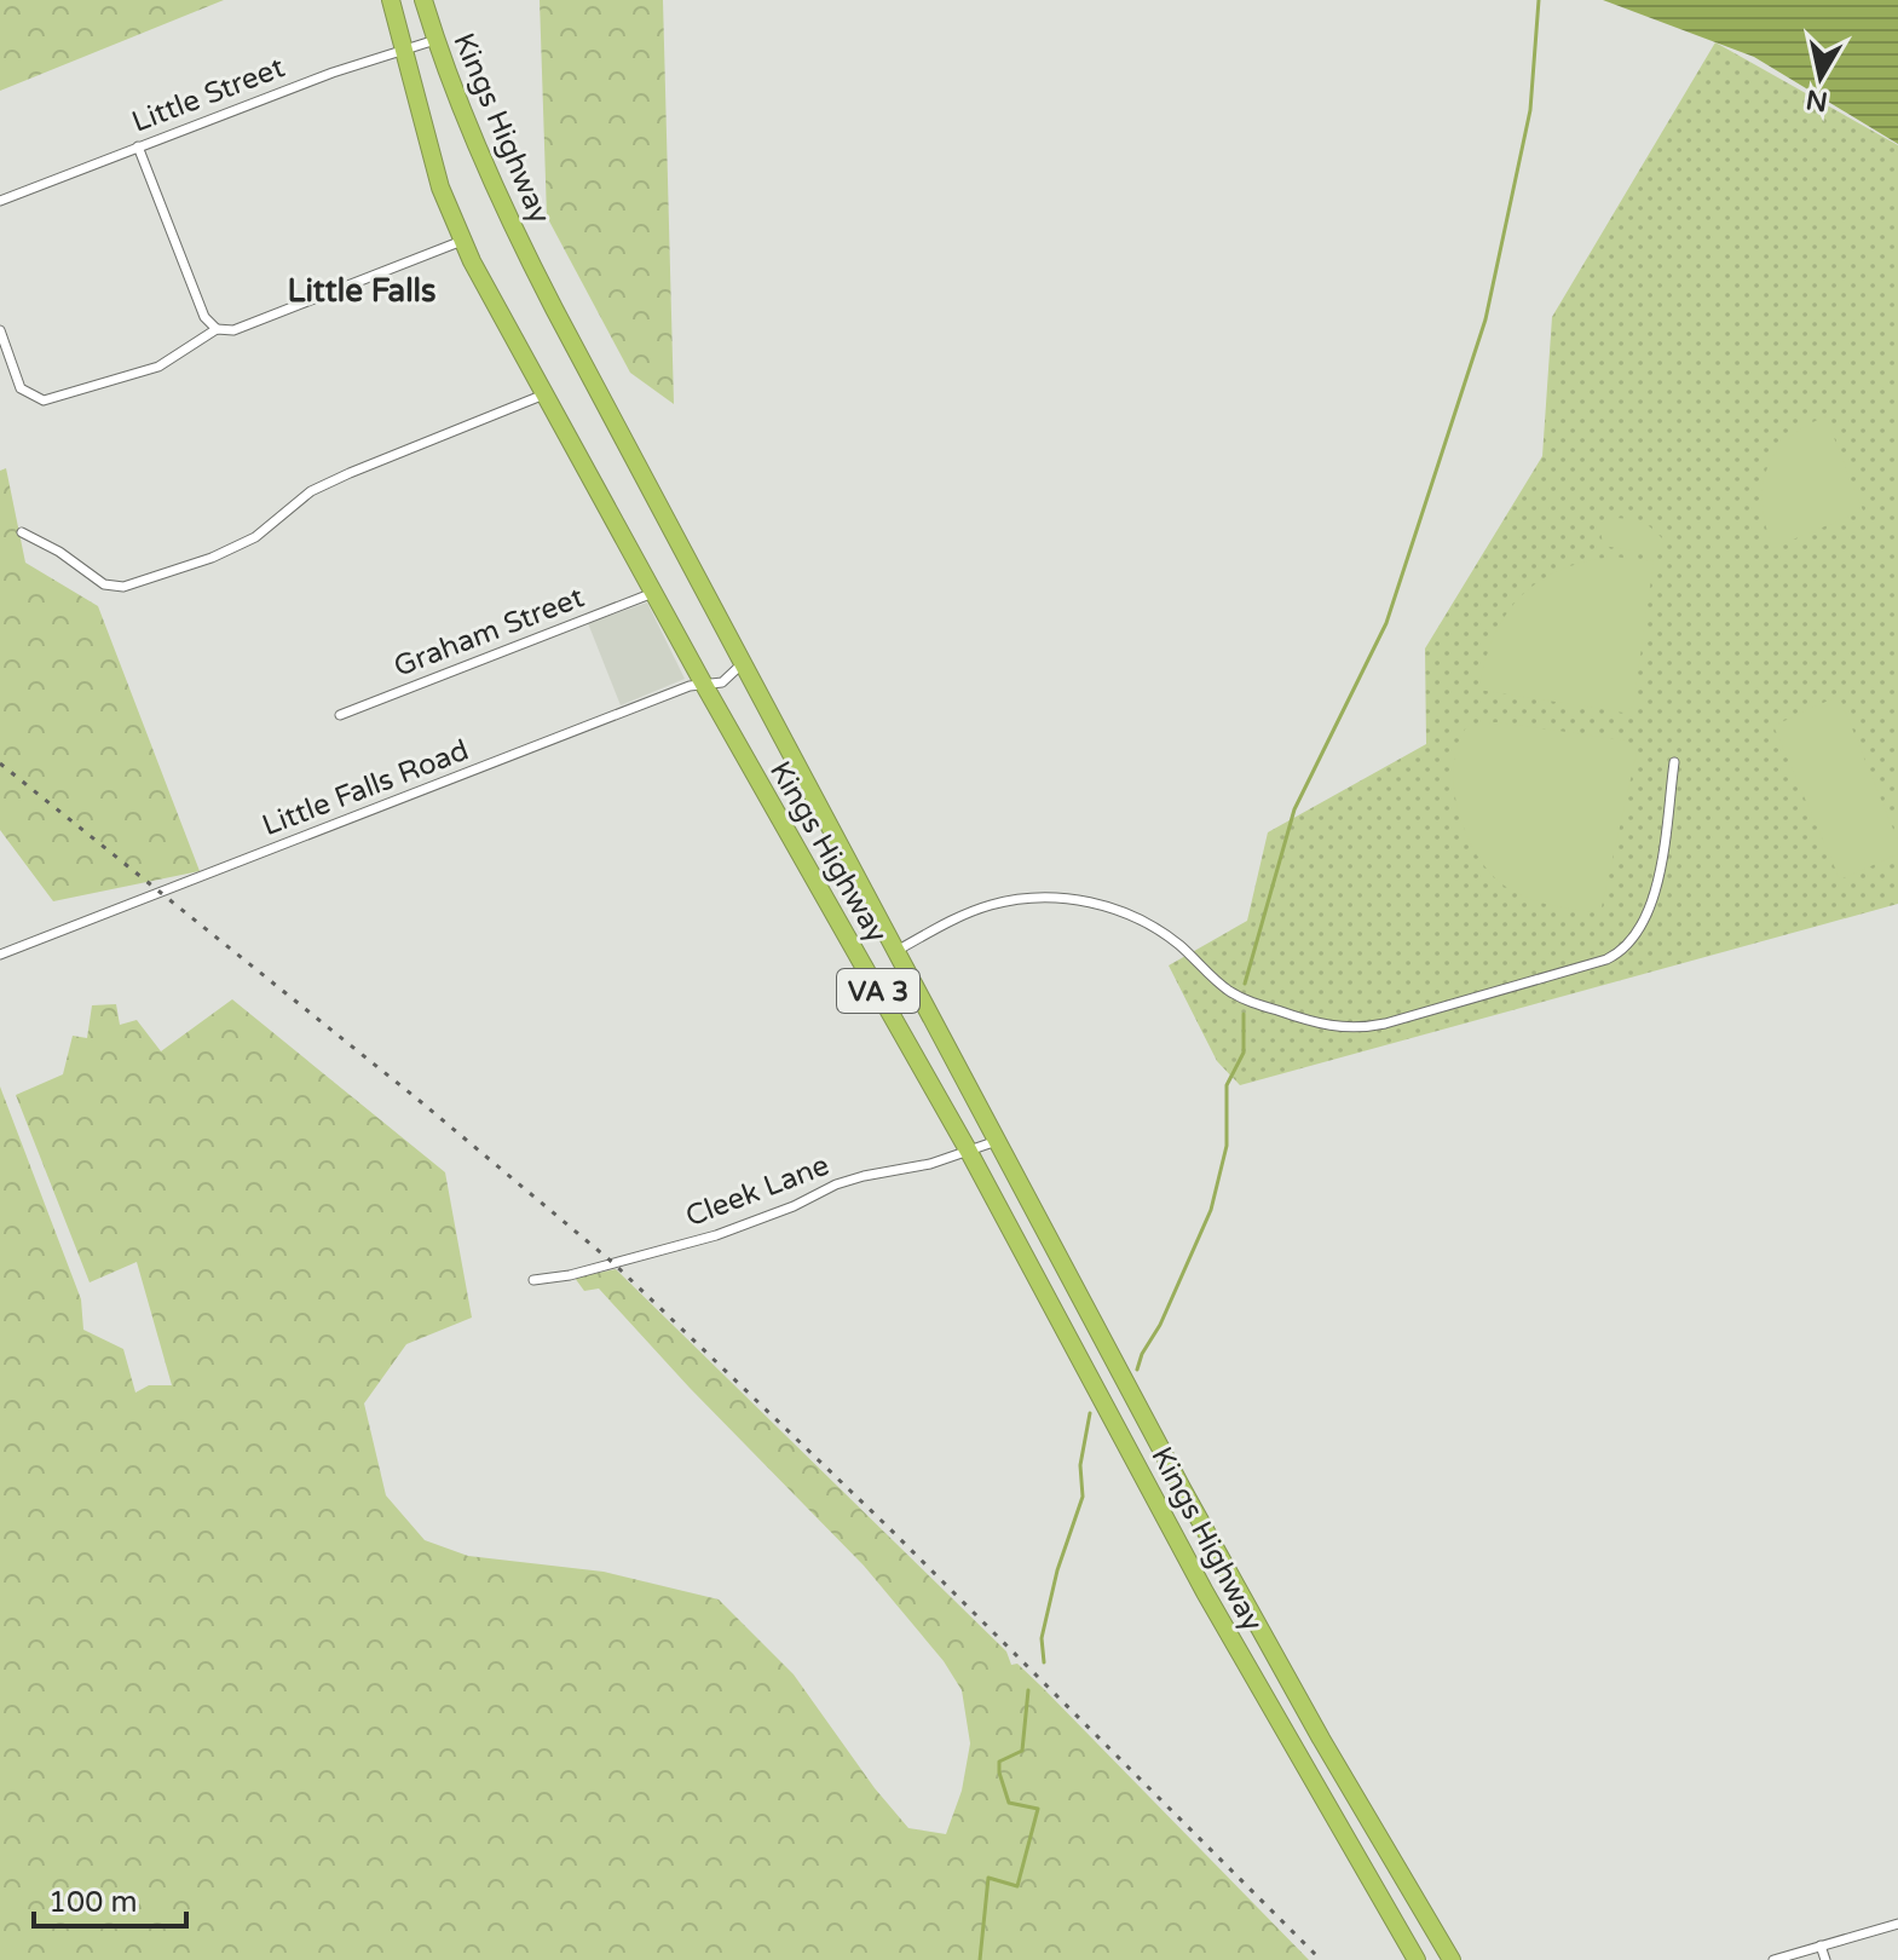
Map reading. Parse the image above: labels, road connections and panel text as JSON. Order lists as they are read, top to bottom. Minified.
{"streets":{"highway":["Kings Highway","VA 3"],"street":["Little Street","Graham Street","Little Falls Road","Cleek Lane"]},"crossings":[["Little Street","Kings Highway"],["Kings Highway","Graham Street"],["Kings Highway","Little Falls Road"],["Kings Highway","Cleek Lane"]],"districts":["Little Falls"],"scale_bar":"100 m","north":"bottom"}
